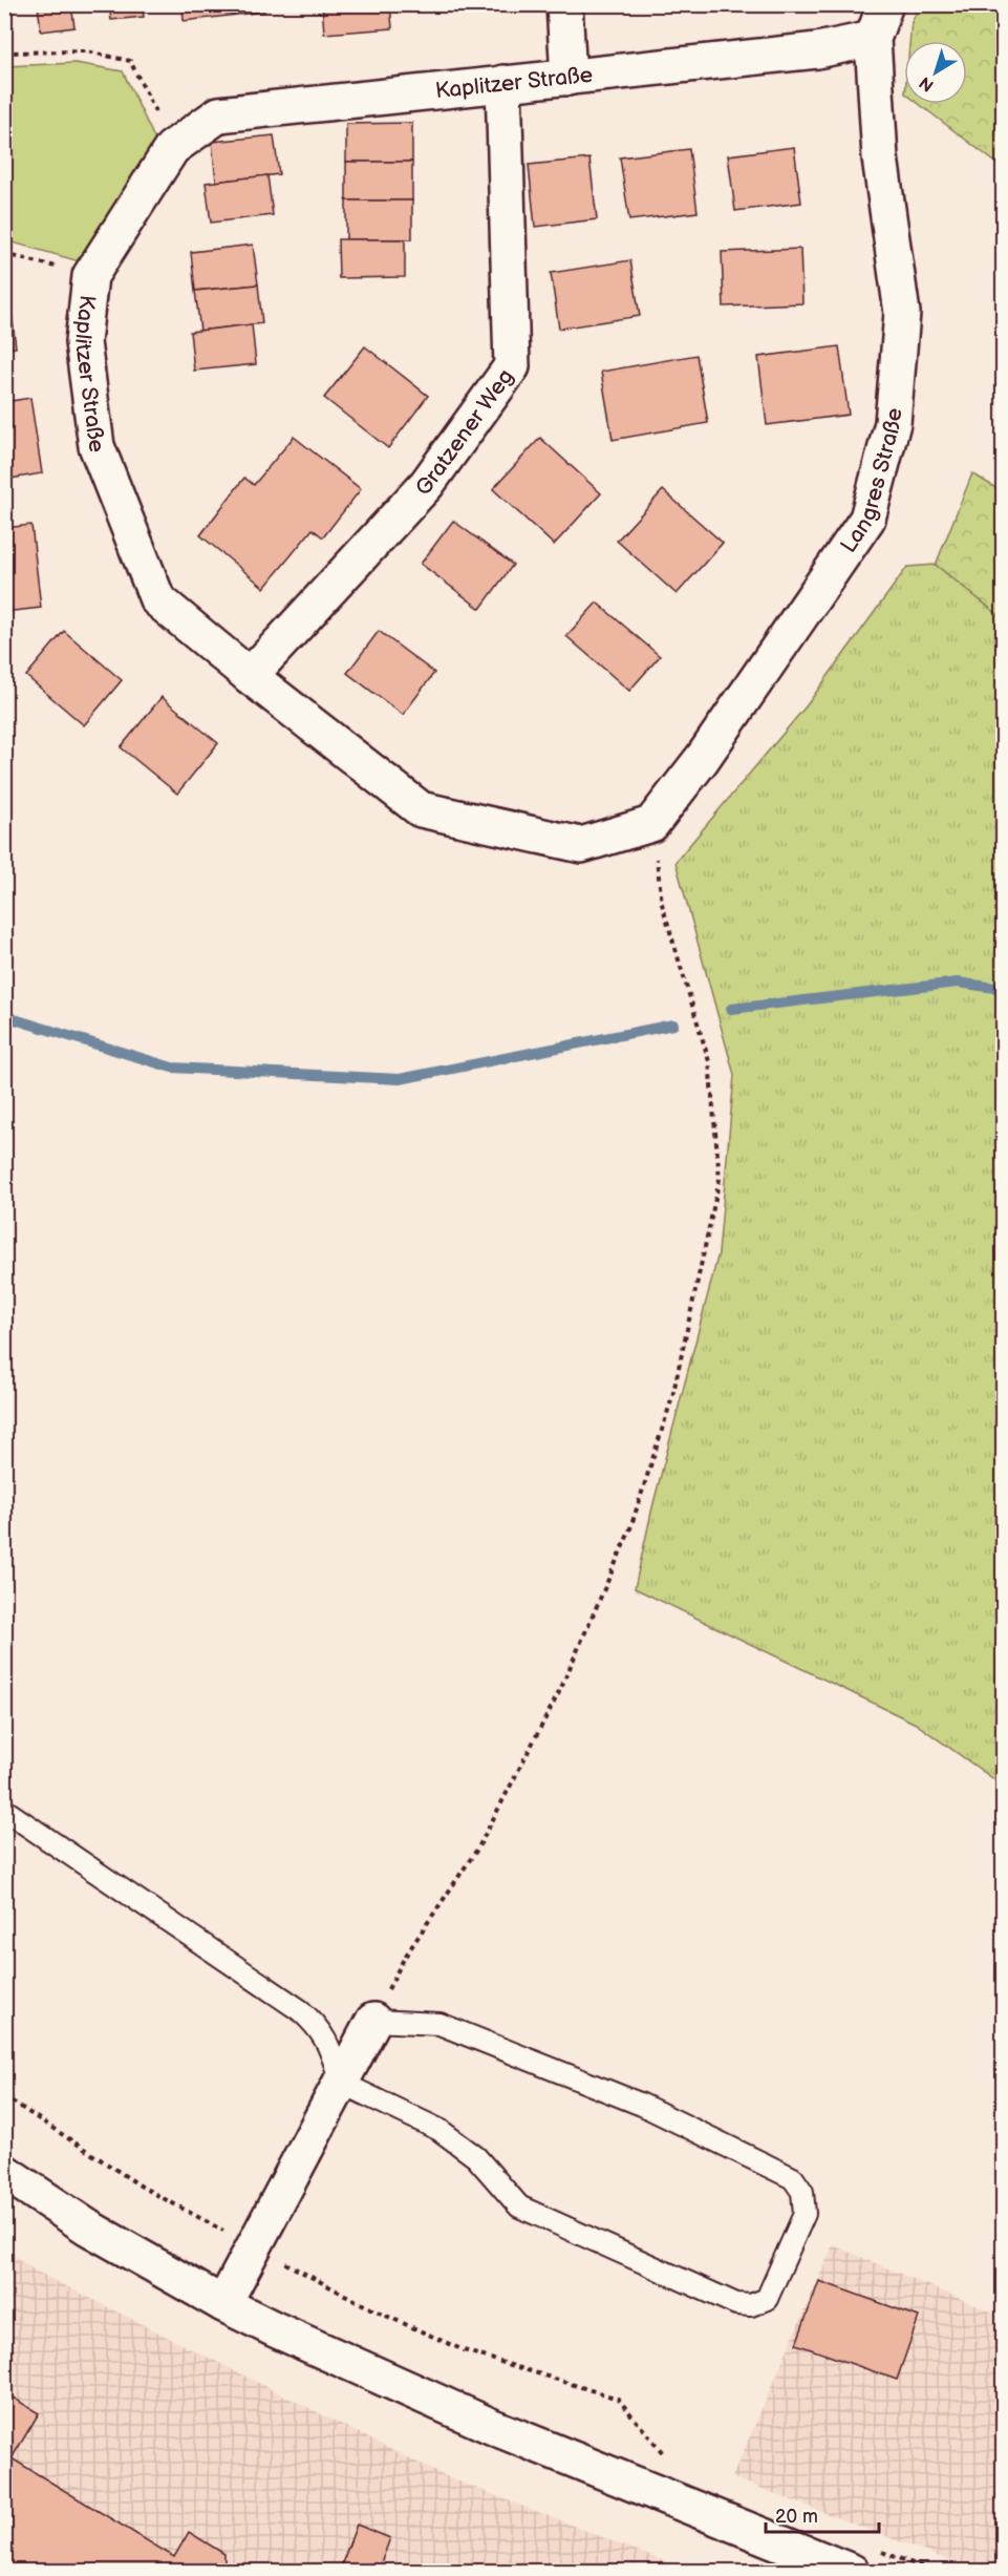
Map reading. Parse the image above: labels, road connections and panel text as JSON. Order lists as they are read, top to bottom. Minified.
{"streets":{"street":["Kaplitzer Straße","Gratzener Weg","Langres Straße"]},"crossings":[["Kaplitzer Straße","Gratzener Weg"],["Kaplitzer Straße","Langres Straße"]],"scale_bar":"20 m","north":"bottom left"}
